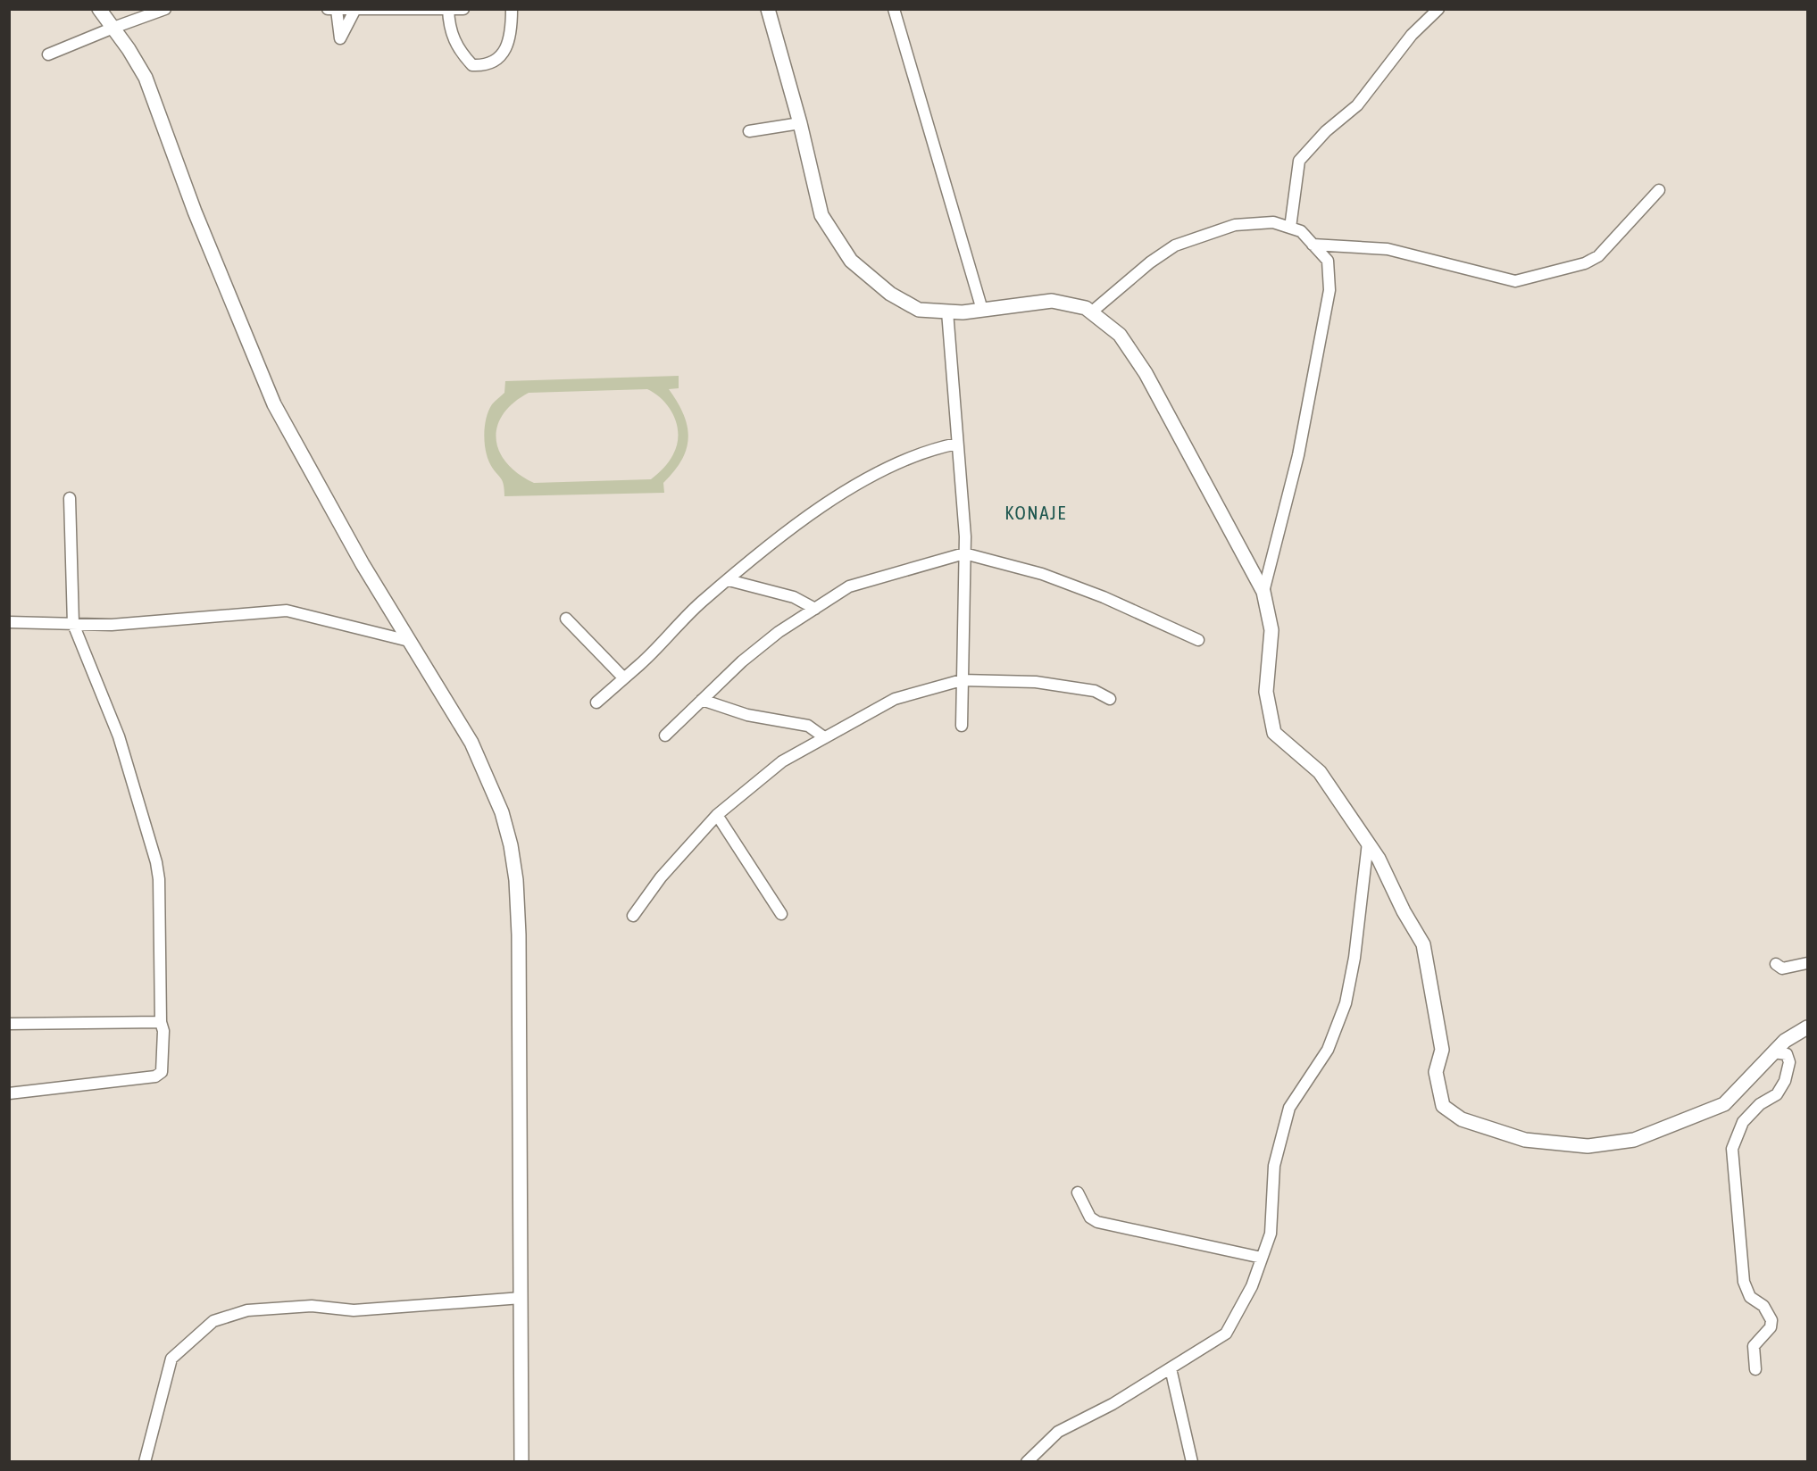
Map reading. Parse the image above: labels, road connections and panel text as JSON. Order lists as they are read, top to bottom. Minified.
{"districts":["KONAJE"]}
